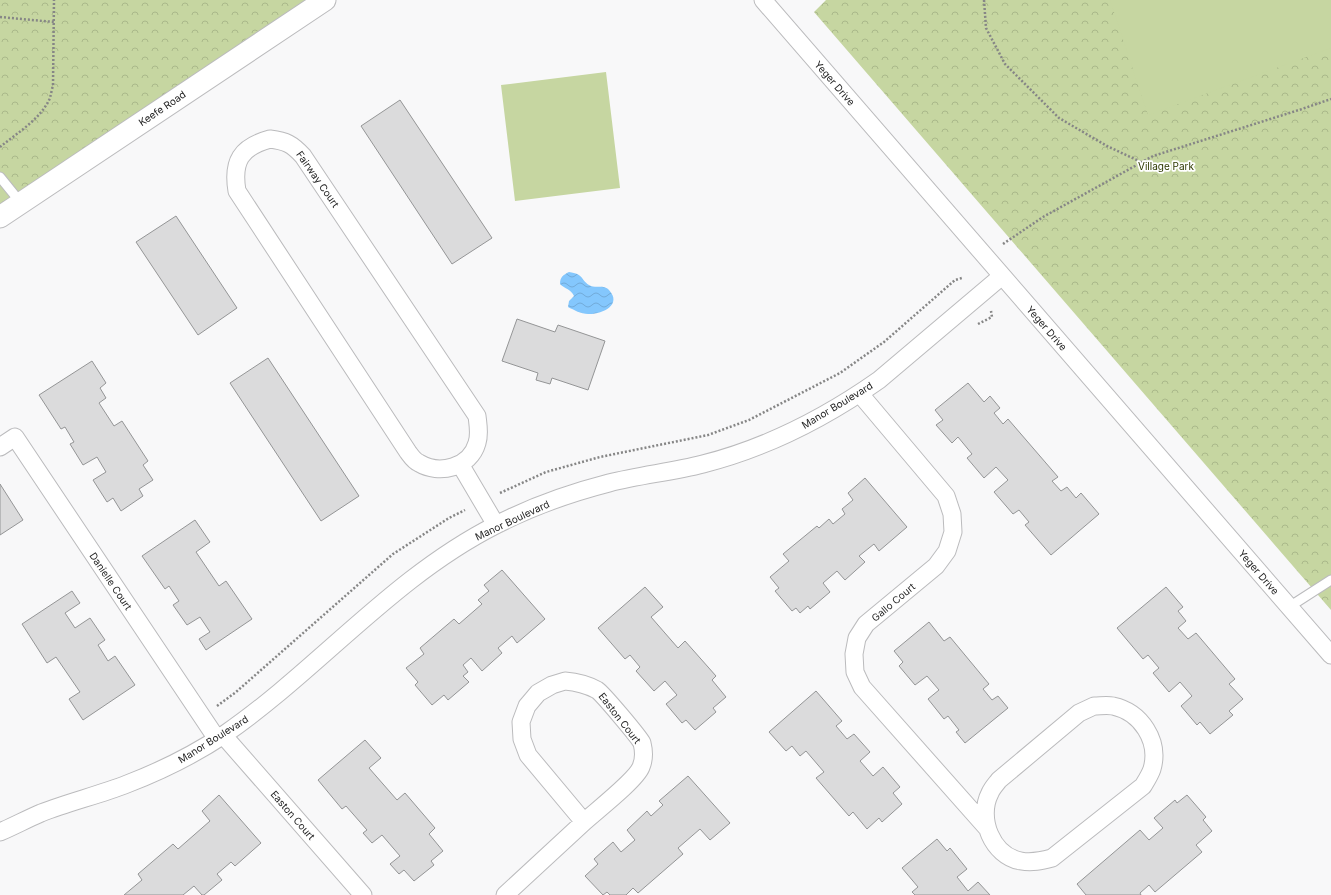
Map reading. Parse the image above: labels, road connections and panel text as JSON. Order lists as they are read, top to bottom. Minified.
{"streets":{"street":["Yeger Drive","Keefe Road","Fairway Court","Manor Boulevard","Danielle Court","Gallo Court","Easton Court"]},"crossings":[["Yeger Drive","Manor Boulevard"],["Manor Boulevard","Danielle Court"],["Manor Boulevard","Gallo Court"],["Manor Boulevard","Easton Court"],["Danielle Court","Easton Court"]],"parks":["Village Park"]}
